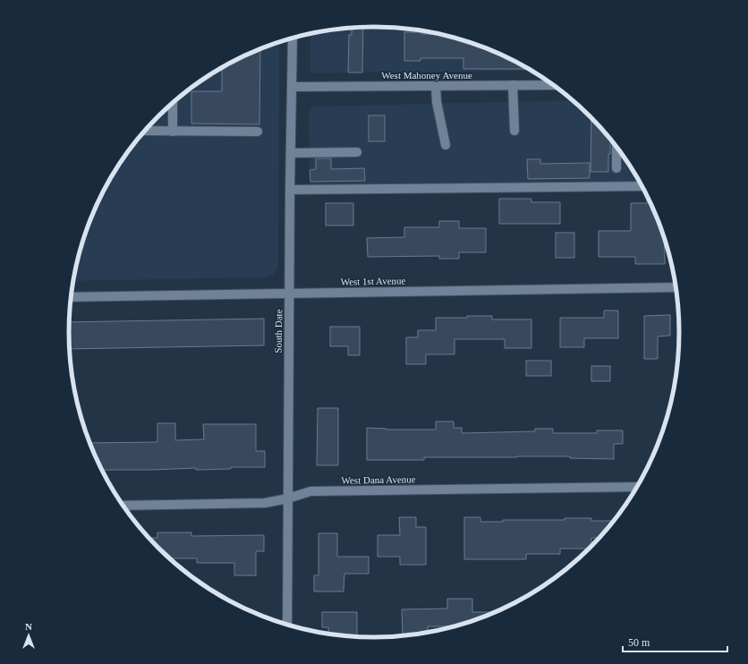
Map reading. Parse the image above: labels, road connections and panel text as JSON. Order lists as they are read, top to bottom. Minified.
{"streets":{"street":["West Mahoney Avenue","West 1st Avenue","South Date","West Dana Avenue"]},"crossings":[["West Mahoney Avenue","South Date"],["West 1st Avenue","South Date"],["South Date","West Dana Avenue"]],"scale_bar":"50 m","north":"top"}
